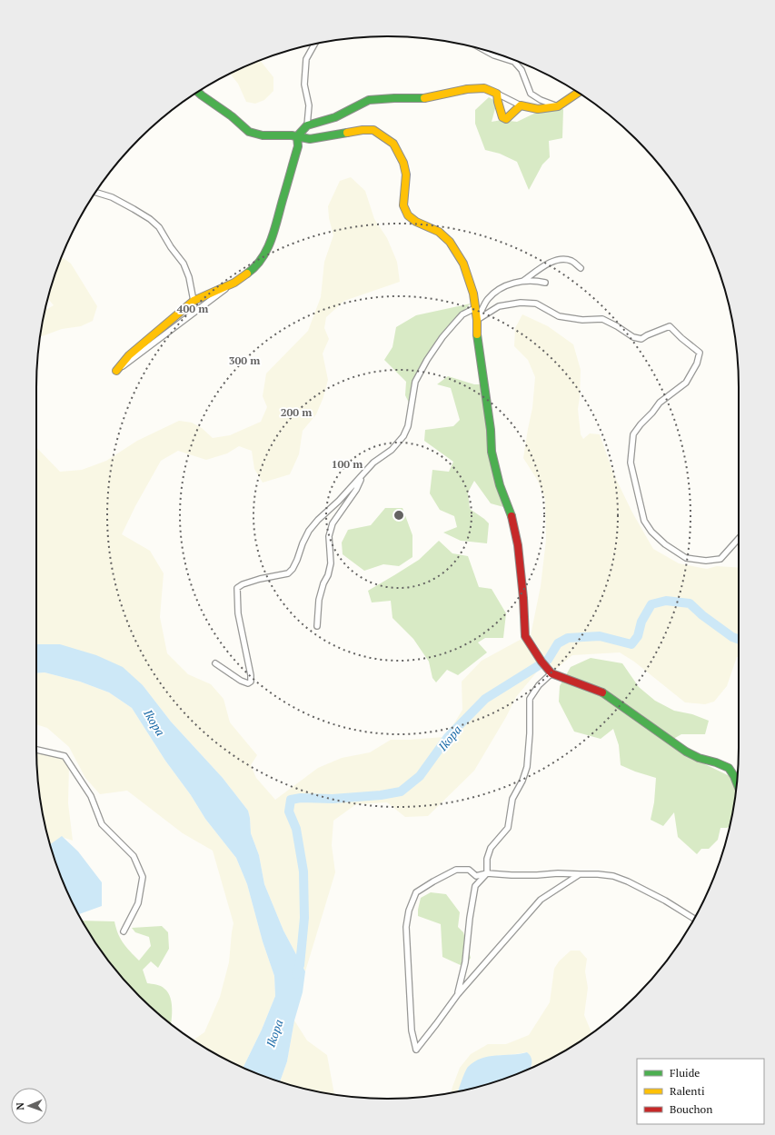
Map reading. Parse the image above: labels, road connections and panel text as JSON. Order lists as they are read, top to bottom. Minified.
{"water":["Ikopa"],"legend":["Fluide","Ralenti","Bouchon"],"north":"left","rings":["400 m","300 m","200 m","100 m"]}
